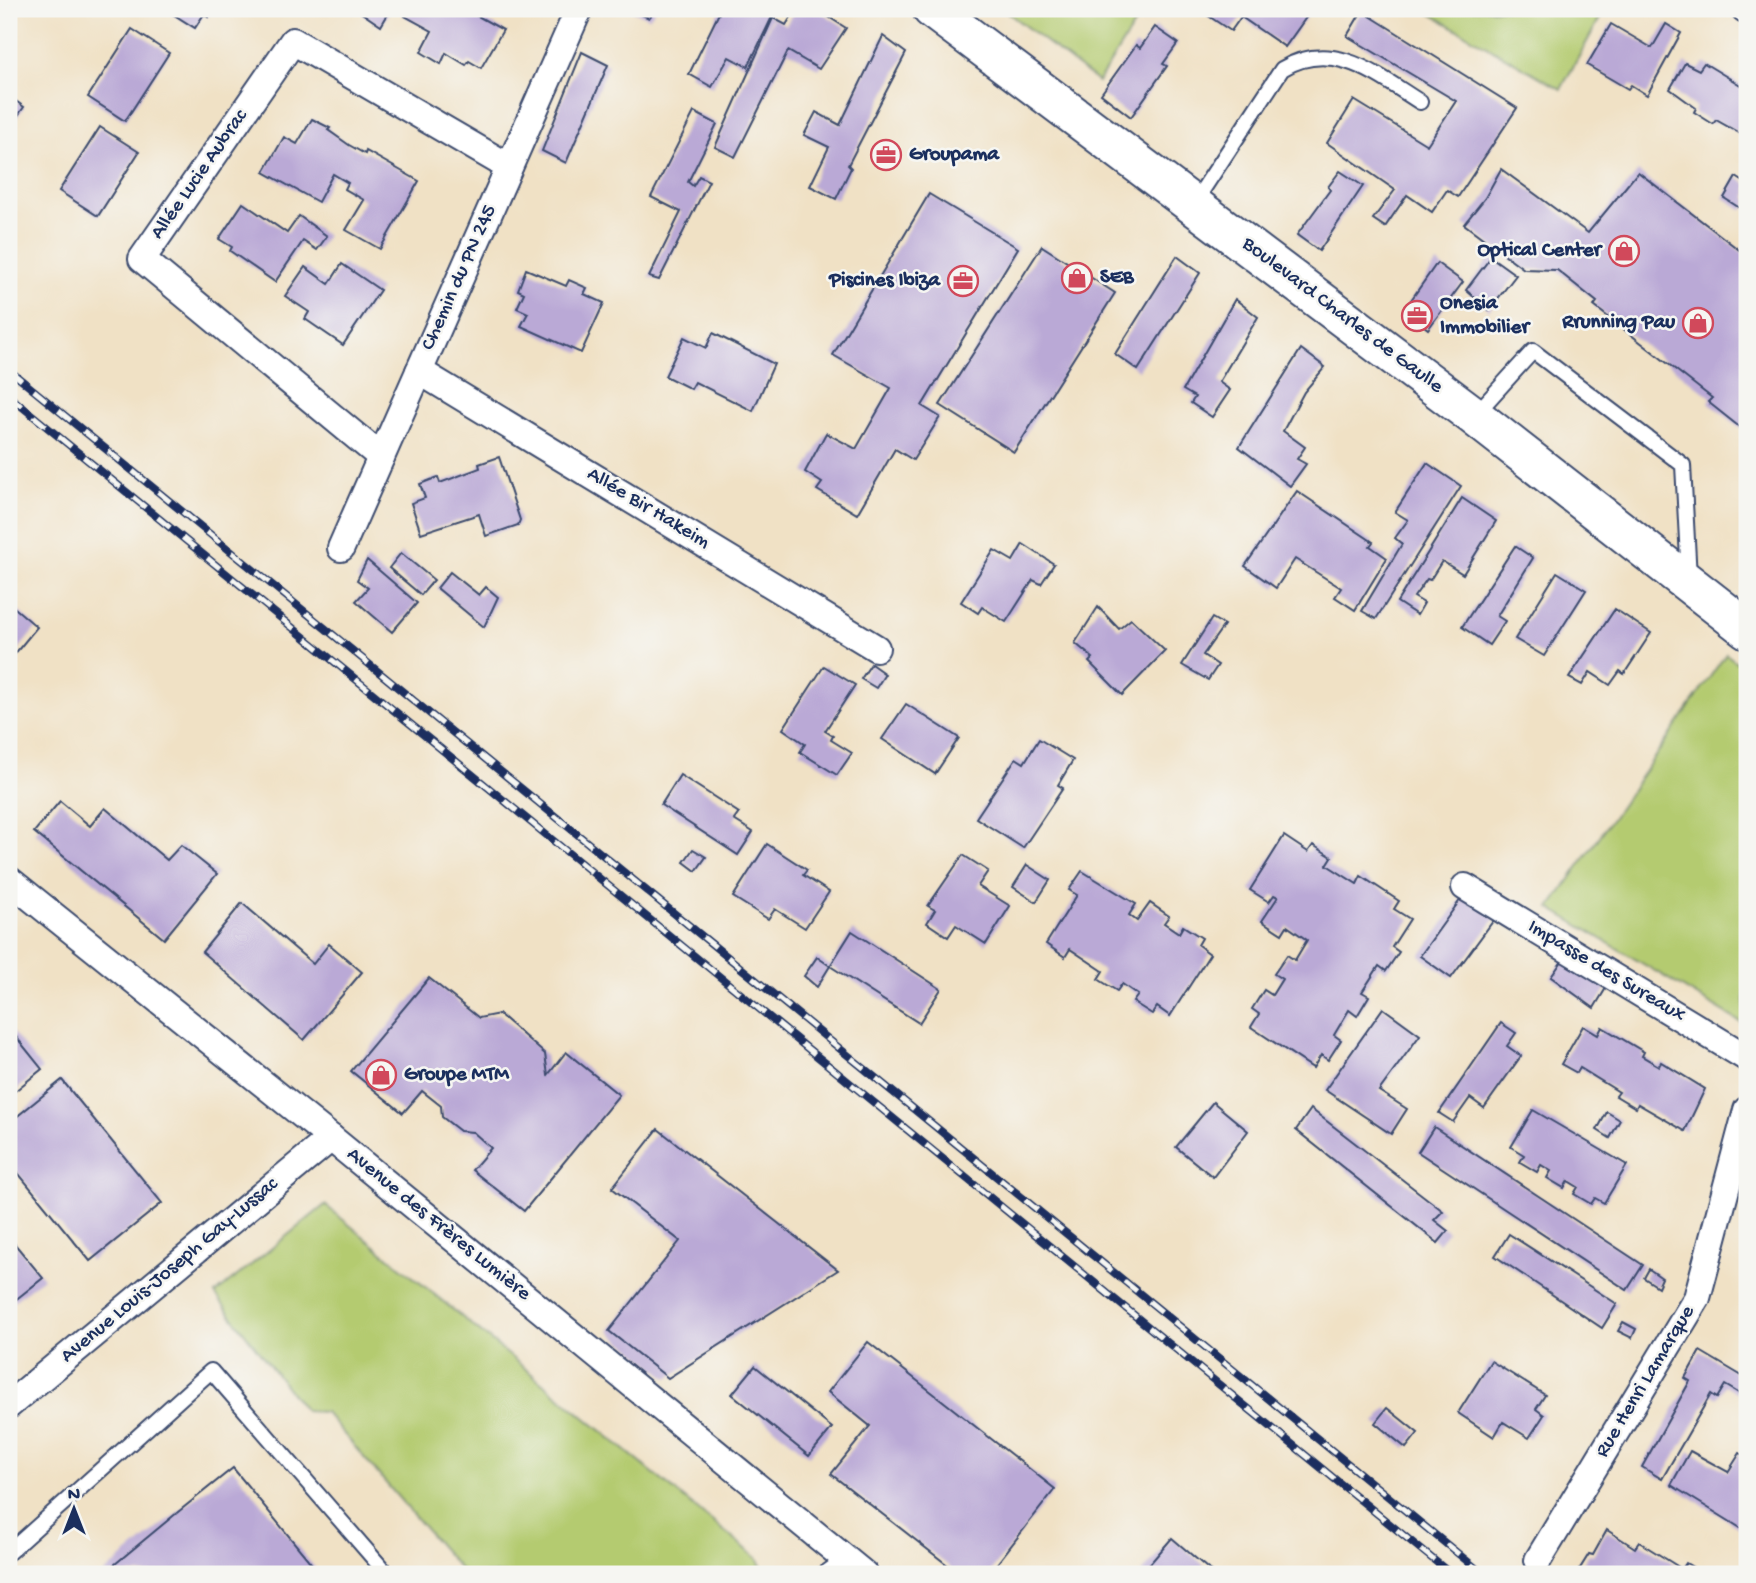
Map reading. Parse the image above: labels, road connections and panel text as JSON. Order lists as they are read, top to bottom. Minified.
{"streets":{"main road":["Boulevard Charles de Gaulle"],"street":["Allée Lucie Aubrac","Chemin du PN 245","Allée Bir Hakeim","Impasse des Sureaux","Avenue des Frères Lumière","Avenue Louis-Joseph Gay-Lussac","Rue Henri Lamarque"]},"crossings":[["Allée Lucie Aubrac","Chemin du PN 245"],["Chemin du PN 245","Allée Bir Hakeim"],["Avenue des Frères Lumière","Avenue Louis-Joseph Gay-Lussac"]],"places":{"office":["Groupama","Piscines Ibiza","Onesia Immobilier"],"shop":["Optical Center","SEB","Rrunning Pau","Groupe MTM"]},"north":"top"}
